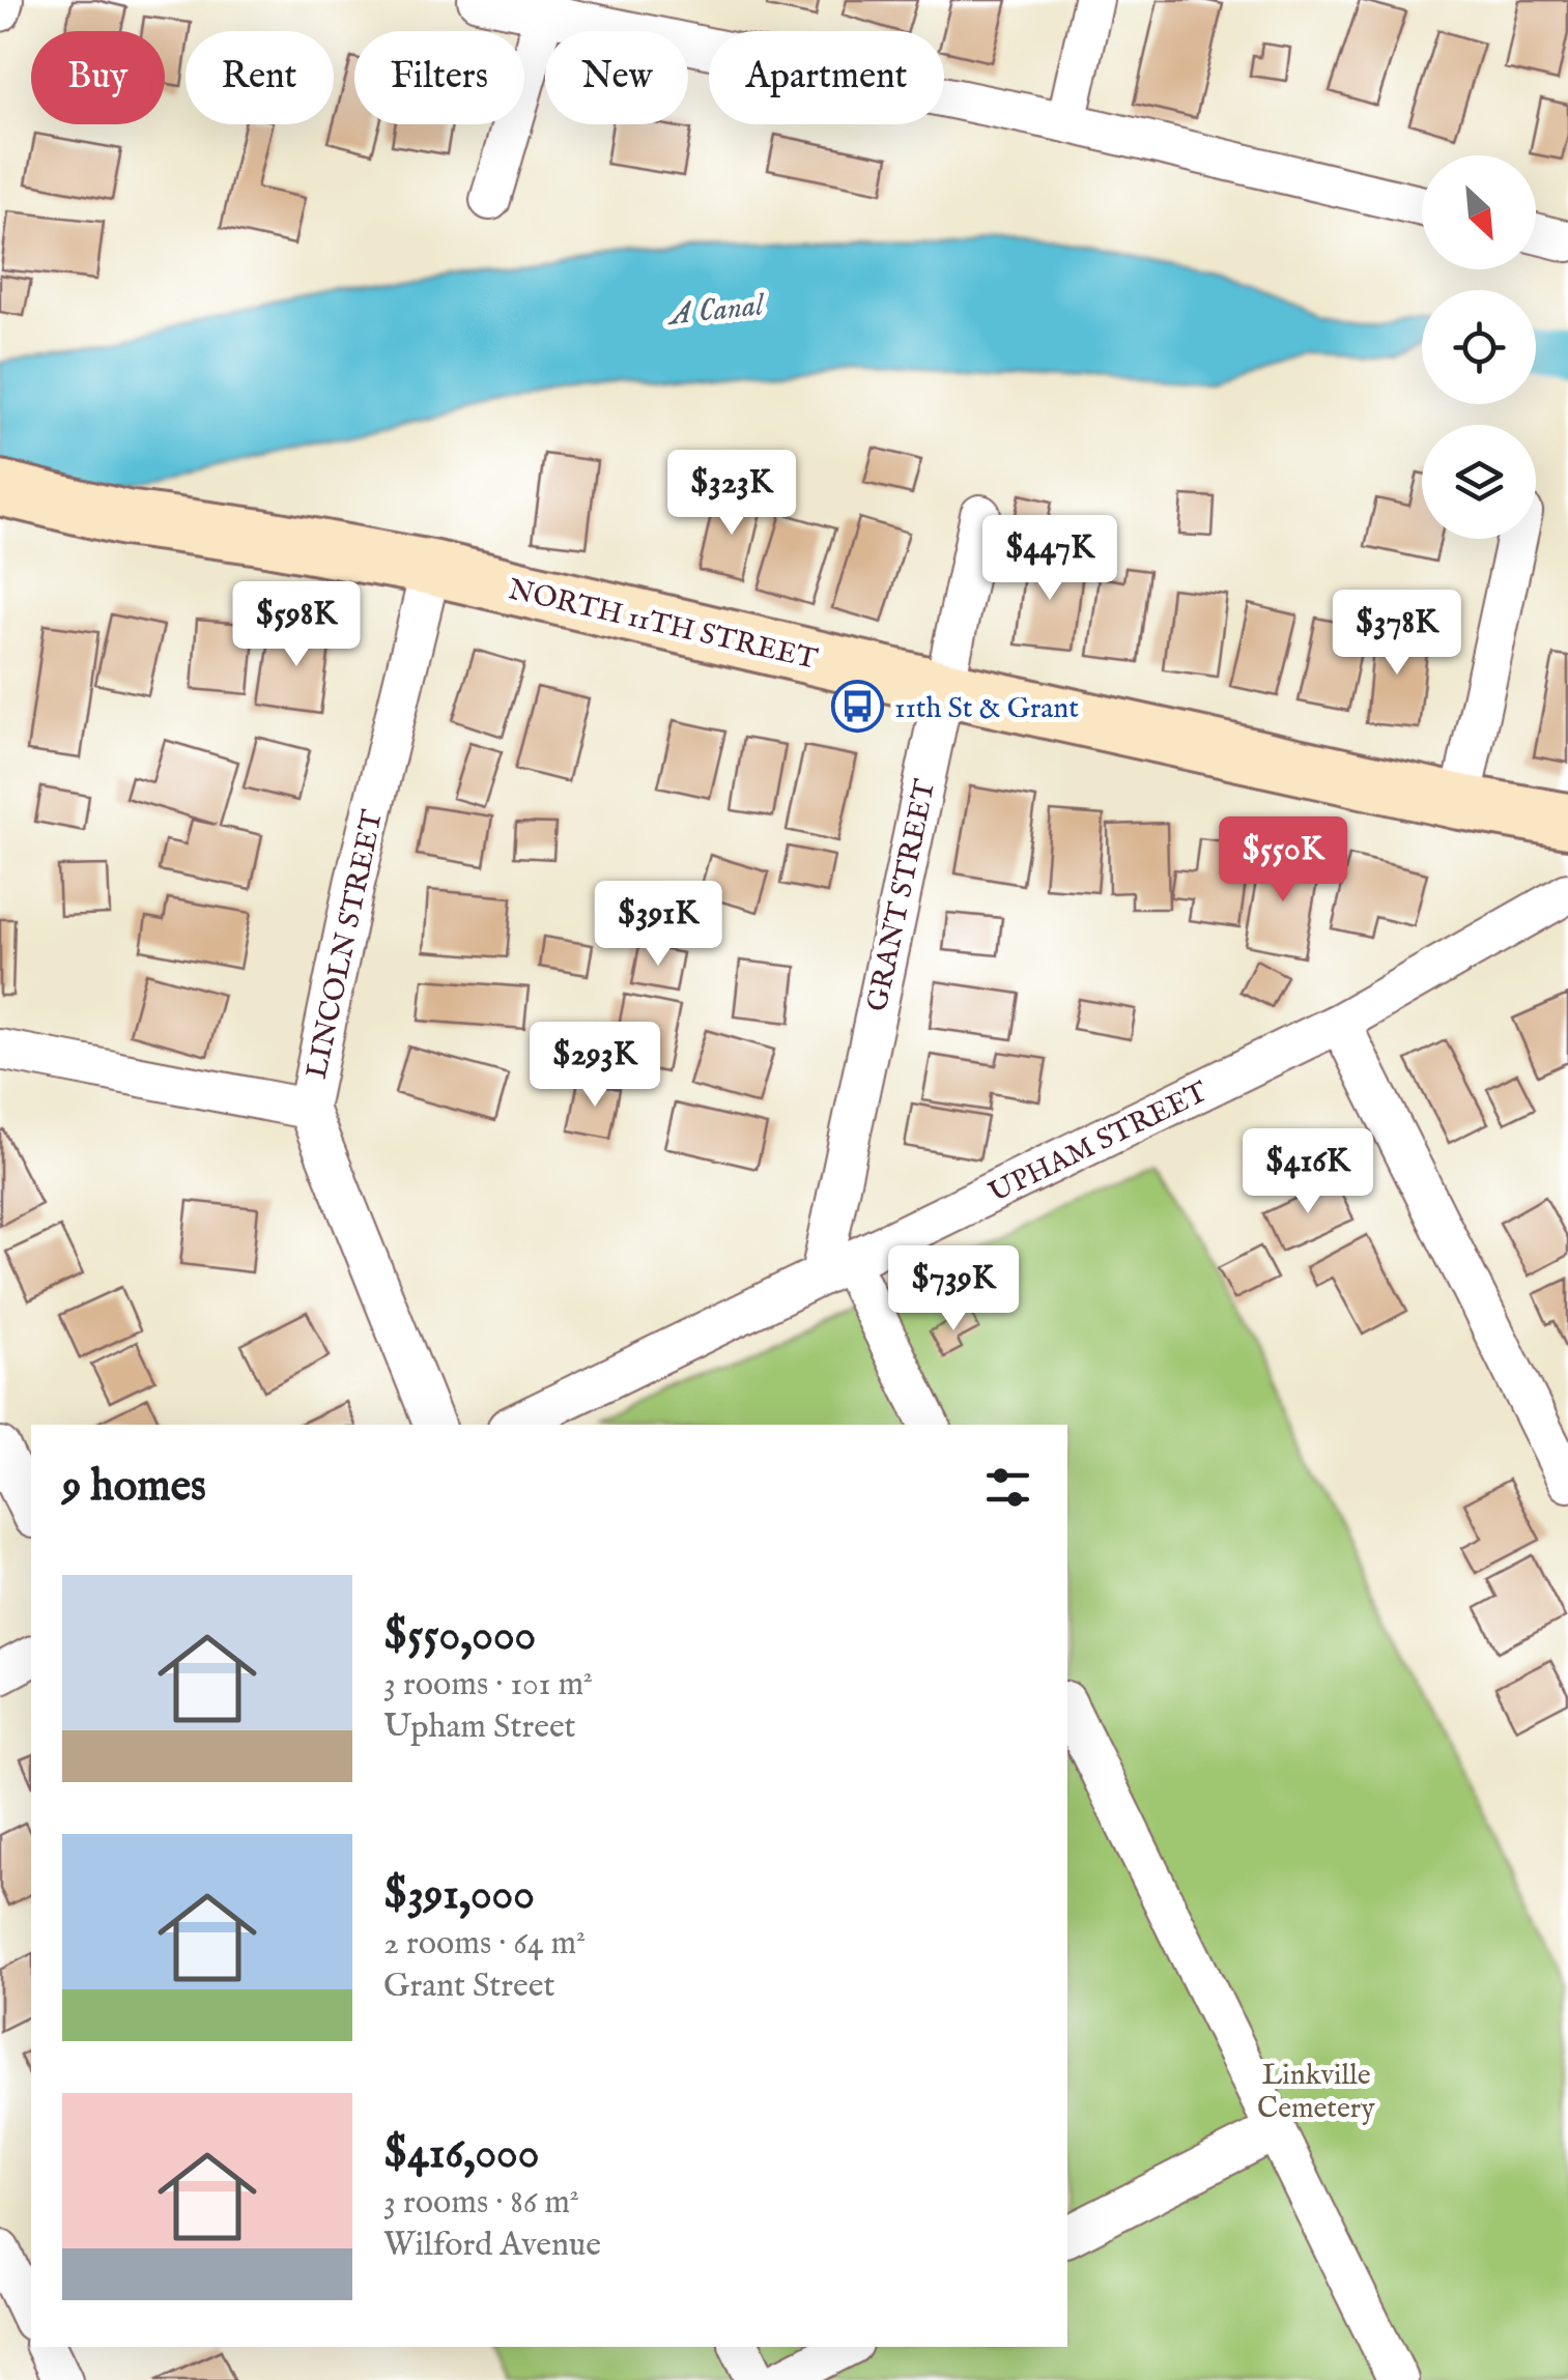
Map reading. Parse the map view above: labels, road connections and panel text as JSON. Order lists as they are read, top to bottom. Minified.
{"streets":{"main road":["NORTH 11TH STREET"],"street":["GRANT STREET","LINCOLN STREET","UPHAM STREET"]},"crossings":[["NORTH 11TH STREET","GRANT STREET"],["NORTH 11TH STREET","LINCOLN STREET"],["GRANT STREET","UPHAM STREET"]],"water":["A Canal"],"parks":["Linkville Cemetery"],"places":{"bus stop":["11th St & Grant"]},"north":"bottom right","page":{"chip":["Buy","Rent","Filters","New","Apartment"],"price":["$323K","$447K","$598K","$378K","$550K","$391K","$293K","$416K","$739K"],"heading":"9 homes","list":[{"name":"$550,000","note":"3 rooms · 101 m² · Upham Street"},{"name":"$391,000","note":"2 rooms · 64 m² · Grant Street"},{"name":"$416,000","note":"3 rooms · 86 m² · Wilford Avenue"}]}}
